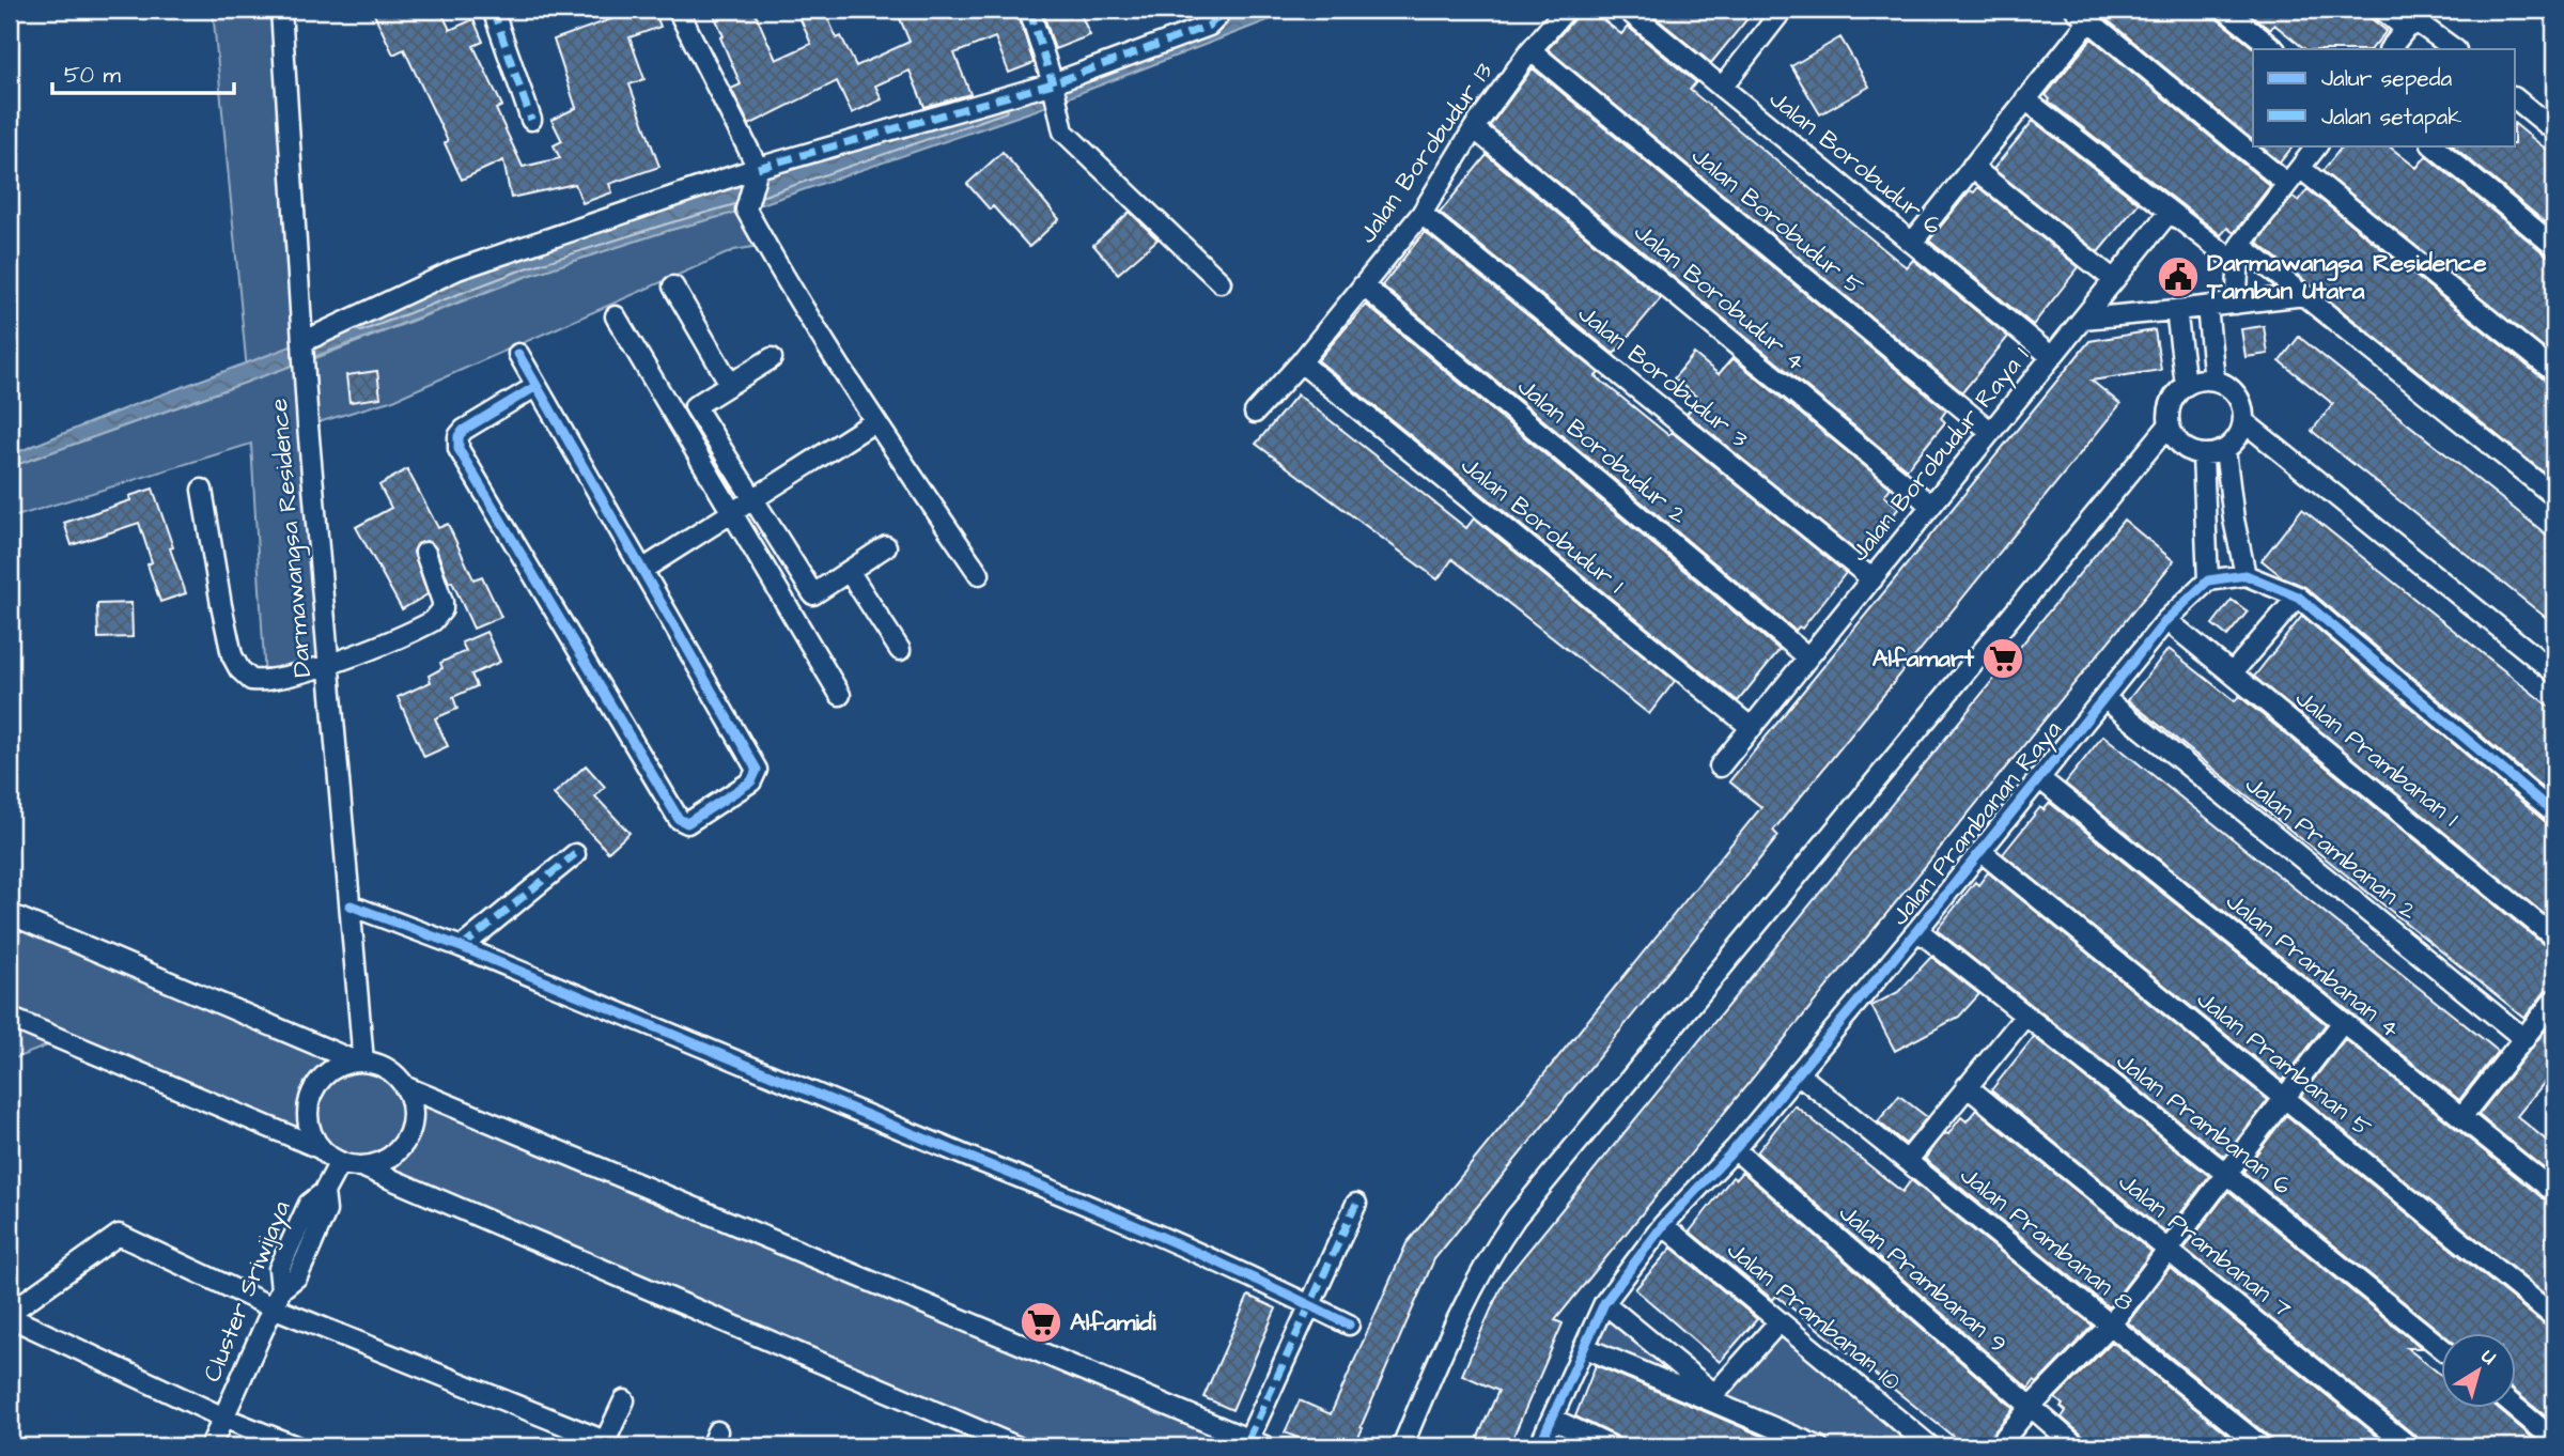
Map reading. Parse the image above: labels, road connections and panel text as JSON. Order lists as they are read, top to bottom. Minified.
{"streets":{"street":["Jalan Borobudur 13","Jalan Borobudur 6","Jalan Borobudur 5","Jalan Borobudur 4","Jalan Borobudur 3","Jalan Borobudur 2","Jalan Borobudur Raya 1","Jalan Borobudur 1","Darmawangsa Residence","Jalan Prambanan 1","Jalan Prambanan Raya","Jalan Prambanan 2","Jalan Prambanan 4","Jalan Prambanan 5","Jalan Prambanan 6","Jalan Prambanan 8","Jalan Prambanan 7","Jalan Prambanan 9","Cluster Sriwijaya","Jalan Prambanan 10"]},"crossings":[["Jalan Borobudur 13","Jalan Borobudur 5"],["Jalan Borobudur 13","Jalan Borobudur 4"],["Jalan Borobudur 13","Jalan Borobudur 3"],["Jalan Borobudur 13","Jalan Borobudur 2"],["Jalan Borobudur 13","Jalan Borobudur 1"],["Jalan Borobudur 6","Jalan Borobudur Raya 1"],["Jalan Borobudur 5","Jalan Borobudur Raya 1"],["Jalan Borobudur 4","Jalan Borobudur Raya 1"],["Jalan Borobudur 3","Jalan Borobudur Raya 1"],["Jalan Borobudur 2","Jalan Borobudur Raya 1"],["Jalan Borobudur Raya 1","Jalan Borobudur 1"],["Darmawangsa Residence","Cluster Sriwijaya"],["Jalan Prambanan 1","Jalan Prambanan Raya"],["Jalan Prambanan Raya","Jalan Prambanan 2"],["Jalan Prambanan Raya","Jalan Prambanan 4"],["Jalan Prambanan Raya","Jalan Prambanan 5"],["Jalan Prambanan Raya","Jalan Prambanan 6"],["Jalan Prambanan Raya","Jalan Prambanan 8"],["Jalan Prambanan Raya","Jalan Prambanan 9"],["Jalan Prambanan Raya","Jalan Prambanan 10"]],"places":{"public building":["Darmawangsa Residence Tambun Utara"],"supermarket":["Alfamart","Alfamidi"]},"legend":["Jalur sepeda","Jalan setapak"],"scale_bar":"50 m","north":"top right"}
